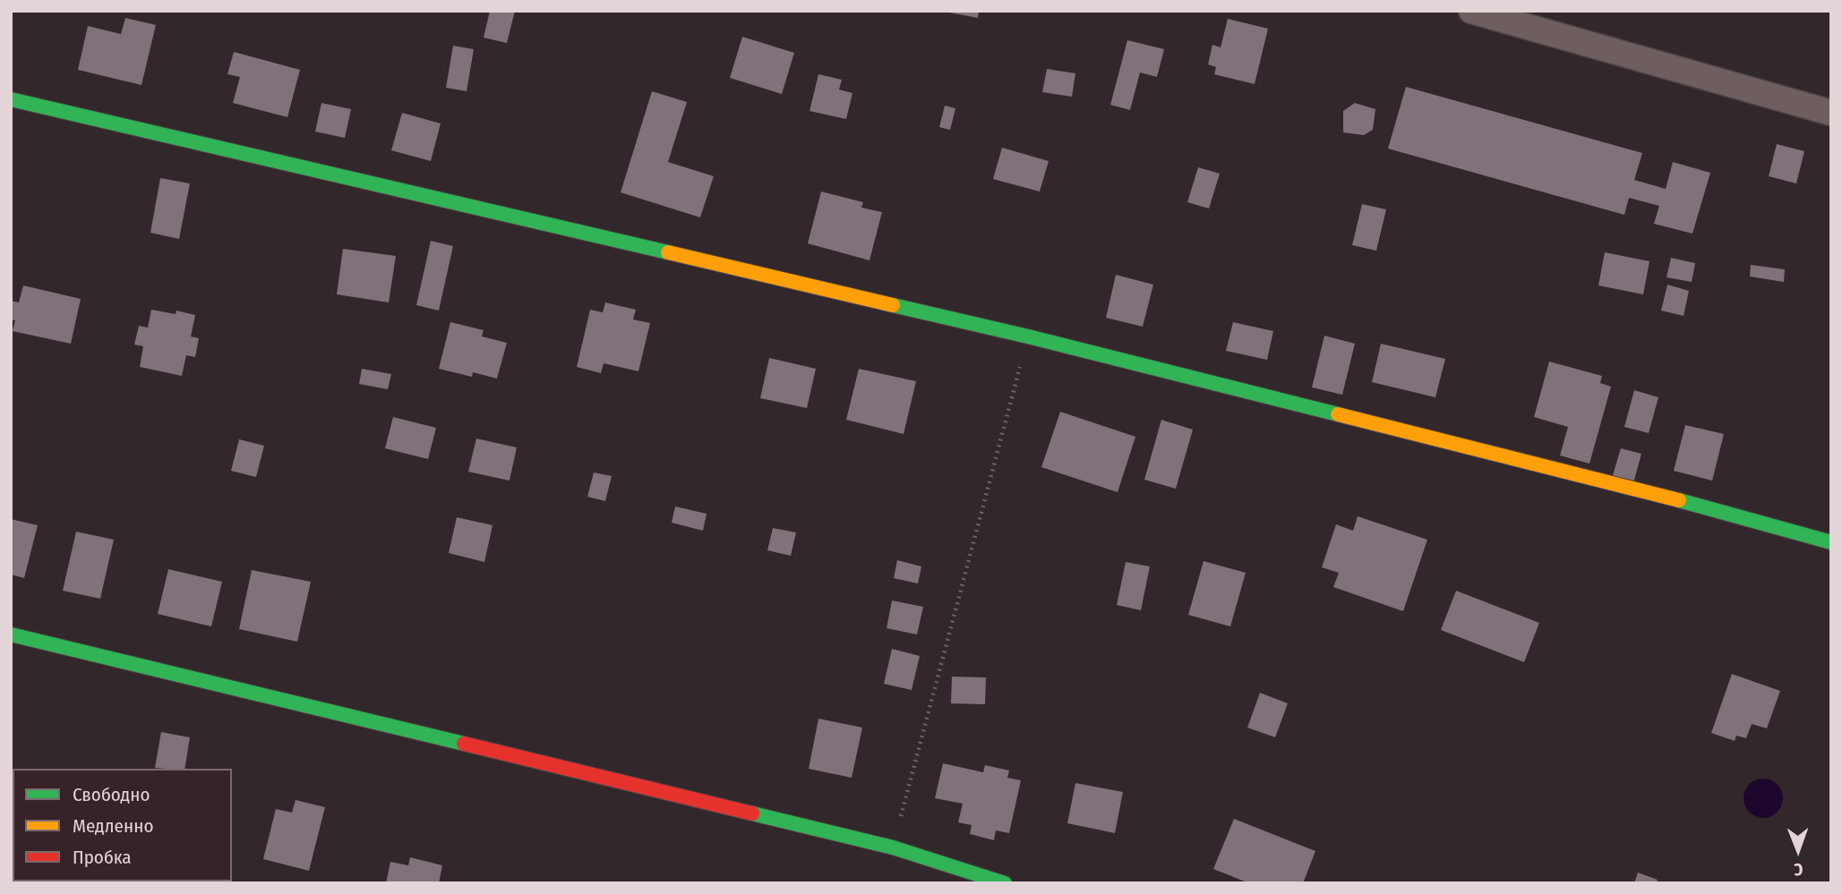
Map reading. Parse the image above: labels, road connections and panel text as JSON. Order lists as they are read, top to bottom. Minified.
{"legend":["Свободно","Медленно","Пробка"],"north":"bottom"}
